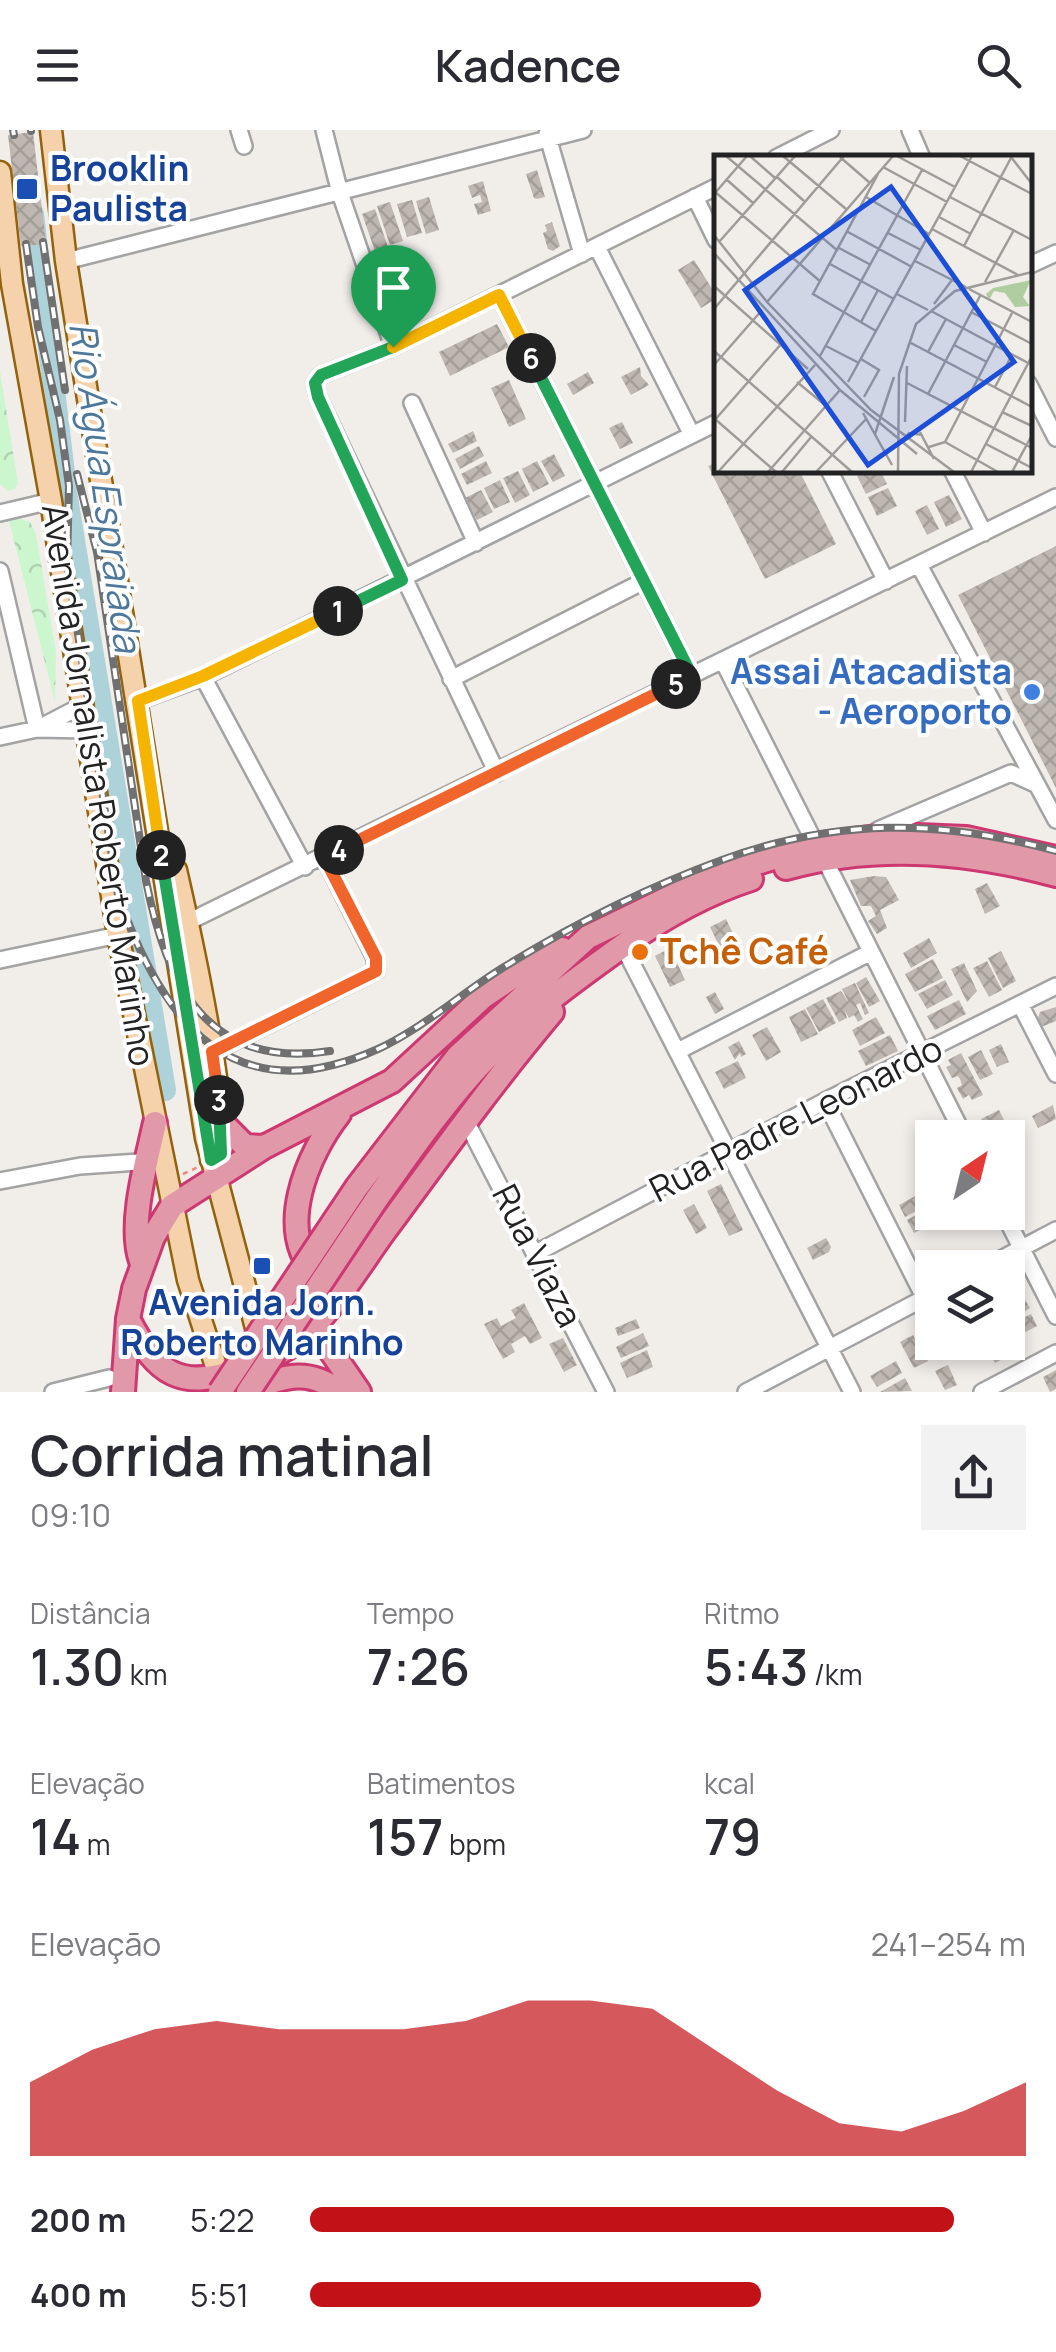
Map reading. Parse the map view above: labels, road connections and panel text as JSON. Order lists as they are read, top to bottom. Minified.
{"streets":{"main road":["Avenida Jornalista Roberto Marinho"],"street":["Rua Padre Leonardo","Rua Viaza"]},"crossings":[["Rua Padre Leonardo","Rua Viaza"]],"water":["Rio Água Espraiada"],"places":{"transit":["Brooklin Paulista","Avenida Jorn. Roberto Marinho"],"other":["Assai Atacadista - Aeroporto","Tchê Café"]},"north":"top right","page":{"header":"Kadence","pins":["6","1","5","4","2","3"],"heading":["Corrida matinal","09:10"],"stats":[["Distância","1.30 km"],["Tempo","7:26"],["Ritmo","5:43 /km"],["Elevação","14 m"],["Batimentos","157 bpm"],["kcal","79"]],"chart":["Elevação","241–254 m"],"list":[{"name":"200 m","note":"5:22"},{"name":"400 m","note":"5:51"}]}}
